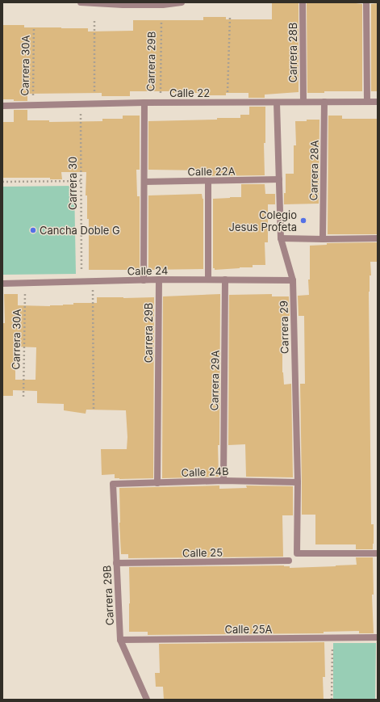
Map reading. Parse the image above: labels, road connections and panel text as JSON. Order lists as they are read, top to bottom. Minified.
{"streets":{"street":["Carrera 28B","Carrera 29B","Calle 22","Carrera 28A","Calle 22A","Calle 24","Carrera 29","Carrera 29A","Calle 24B","Calle 25","Calle 25A"],"path":["Carrera 30A","Carrera 30"]},"crossings":[["Carrera 28B","Calle 22"],["Carrera 29B","Calle 22"],["Carrera 29B","Calle 22A"],["Carrera 29B","Calle 24"],["Carrera 29B","Calle 24B"],["Carrera 29B","Calle 25"],["Carrera 29B","Calle 25A"],["Carrera 30A","Calle 22"],["Carrera 30A","Calle 24"],["Calle 22","Carrera 28A"],["Calle 22","Carrera 30"],["Calle 22","Carrera 29"],["Calle 22A","Carrera 29"],["Carrera 30","Calle 24"],["Calle 24","Carrera 29"],["Calle 24","Carrera 29A"],["Carrera 29","Calle 24B"],["Carrera 29A","Calle 24B"]],"places":["Colegio Jesus Profeta","Cancha Doble G"]}
